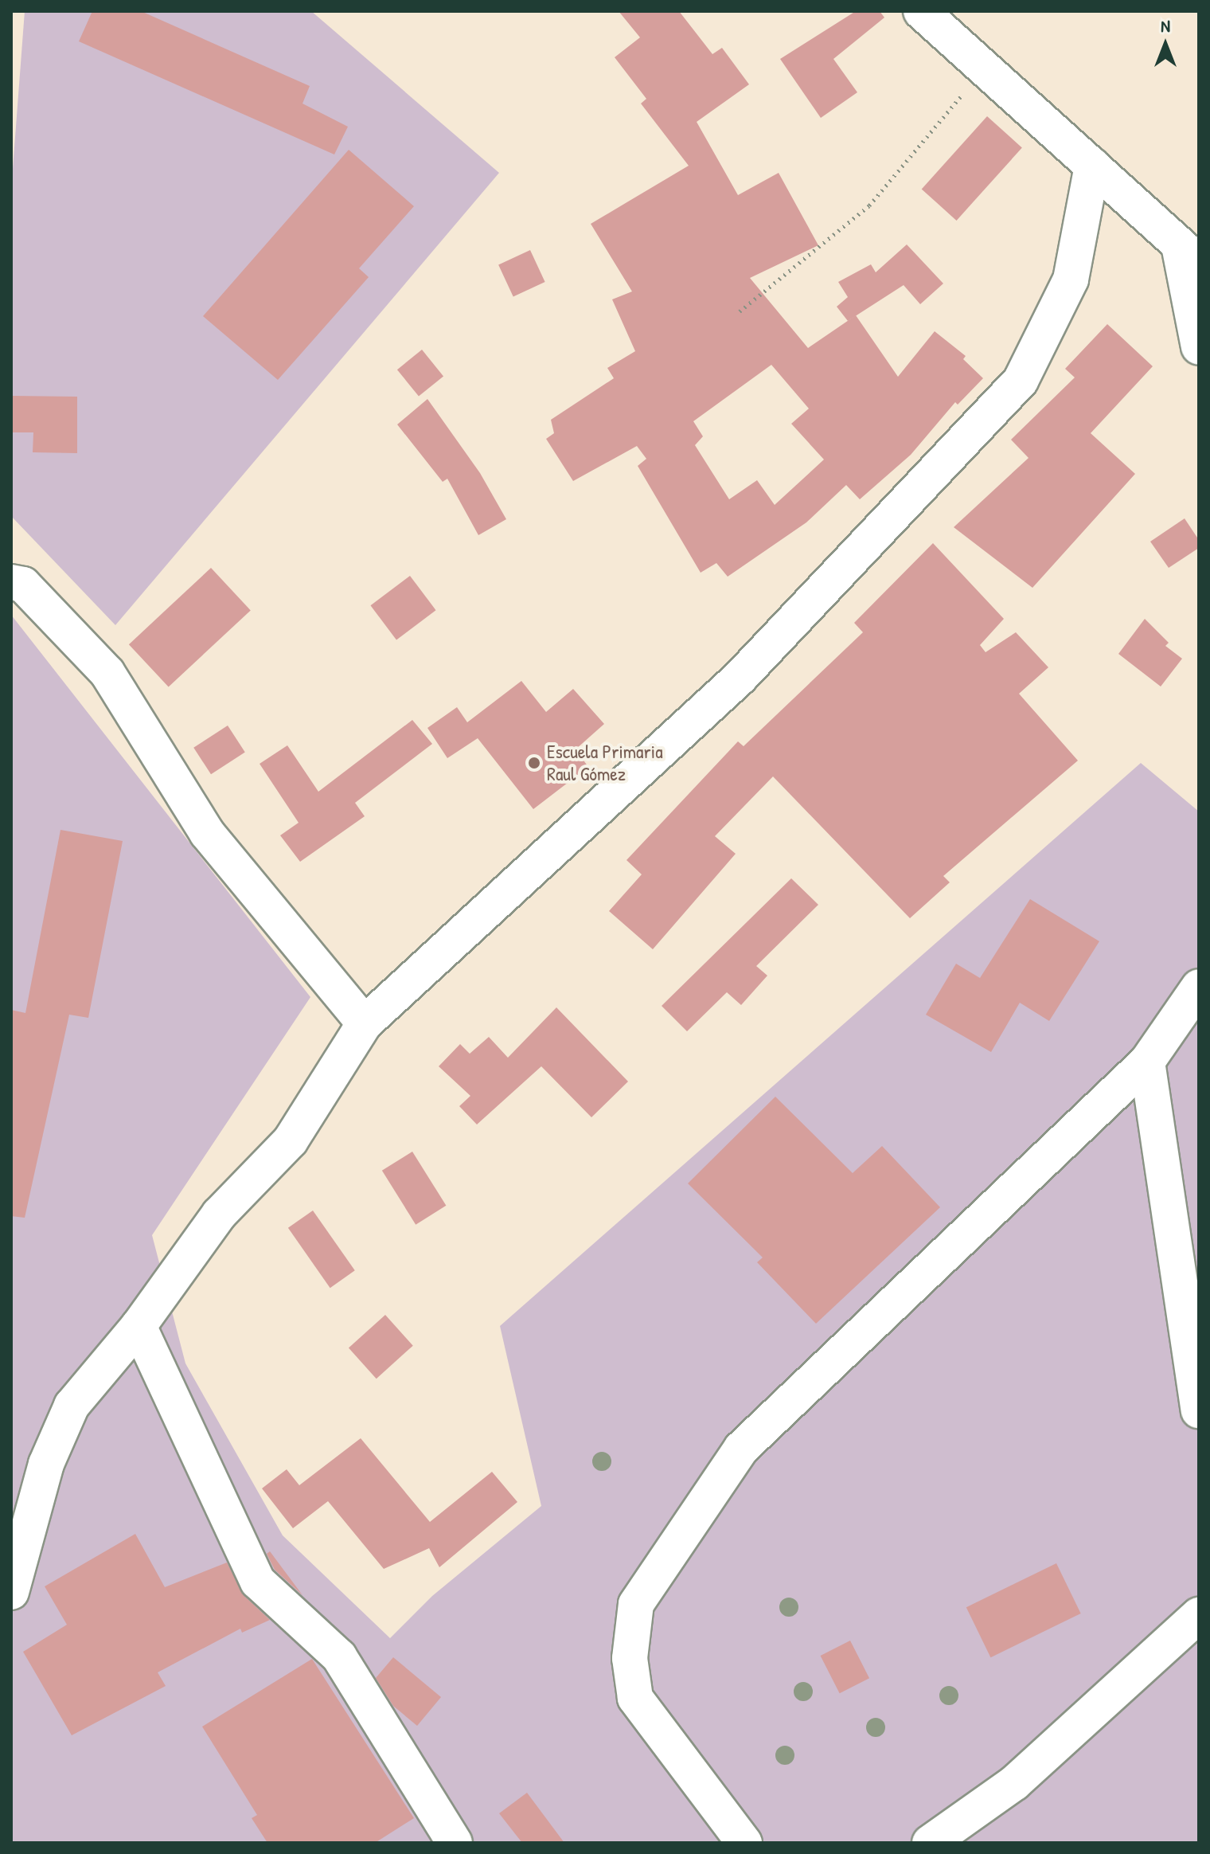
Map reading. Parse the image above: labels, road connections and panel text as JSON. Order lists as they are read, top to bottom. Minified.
{"places":["Escuela Primaria Raul Gómez"],"north":"top"}
